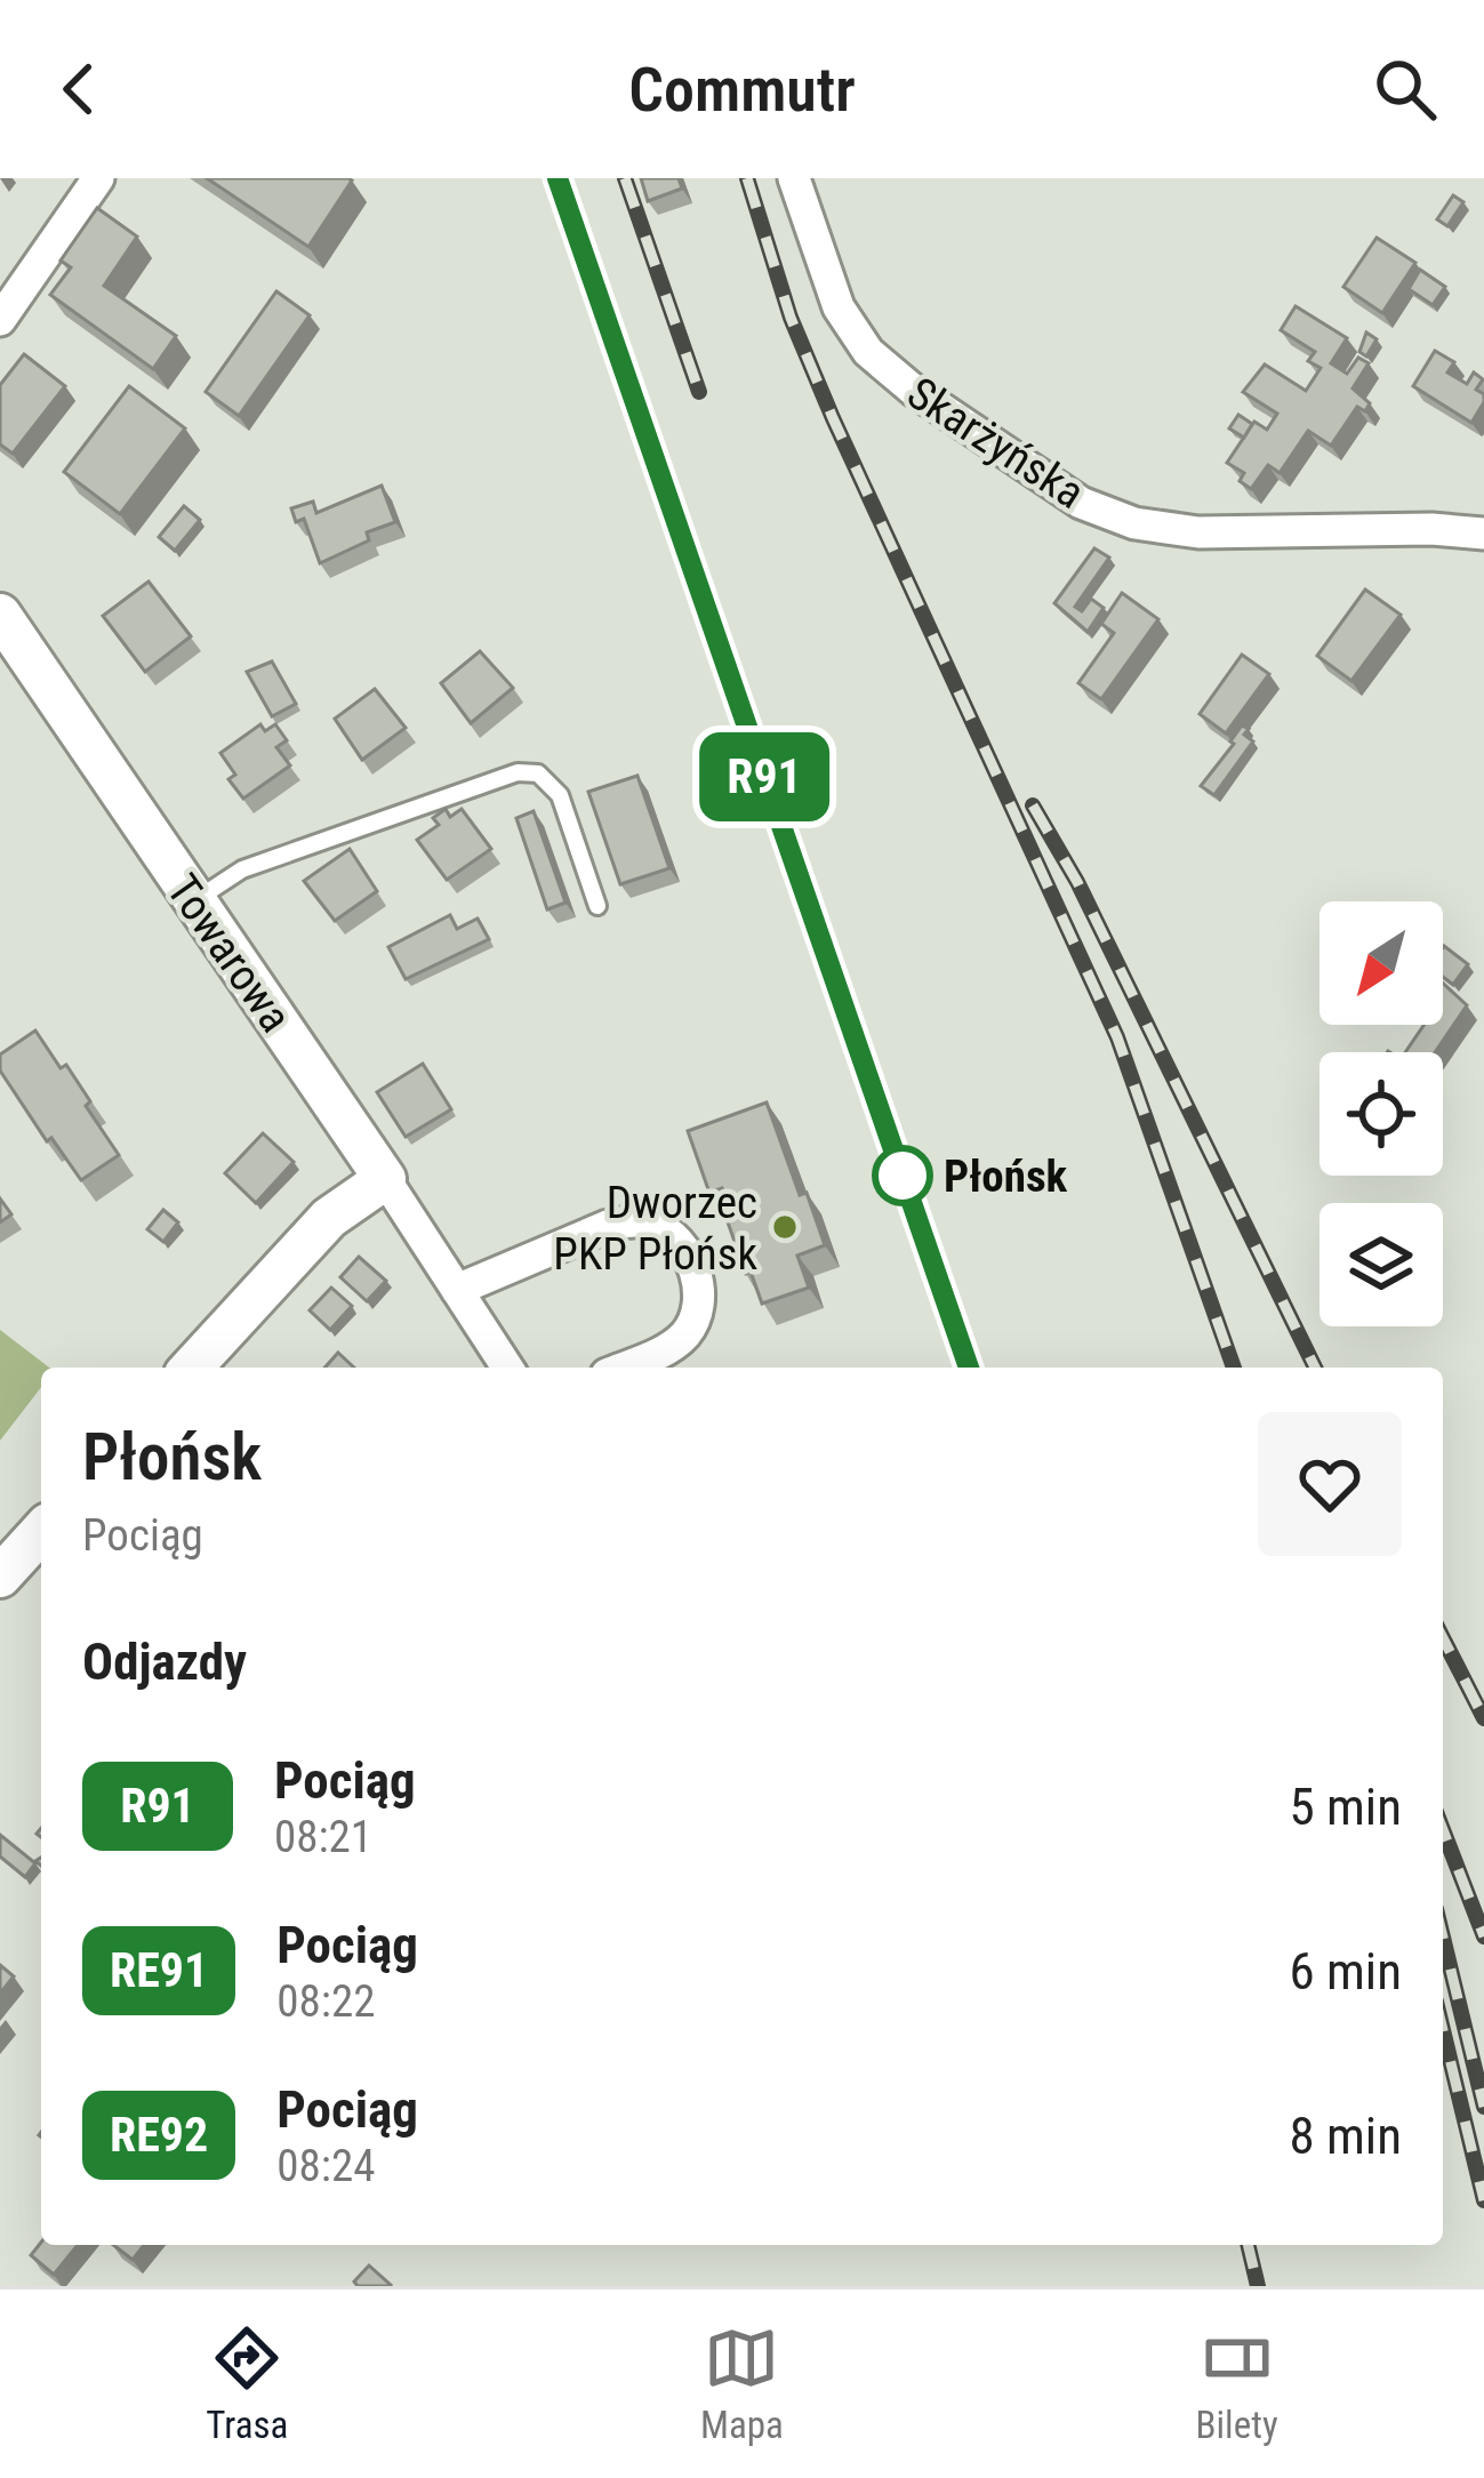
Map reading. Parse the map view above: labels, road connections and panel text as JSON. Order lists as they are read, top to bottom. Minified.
{"streets":{"street":["Skarżyńska","Towarowa"]},"places":["Płońsk","Dworzec PKP Płońsk"],"north":"bottom left","page":{"header":"Commutr","on_map":"R91","heading":[["Płońsk","Pociąg"],"Odjazdy"],"list":[{"mark":"R91","name":"Pociąg","note":"08:21","value":"5 min"},{"mark":"RE91","name":"Pociąg","note":"08:22","value":"6 min"},{"mark":"RE92","name":"Pociąg","note":"08:24","value":"8 min"}],"tabs":["Trasa","Mapa","Bilety"]}}
